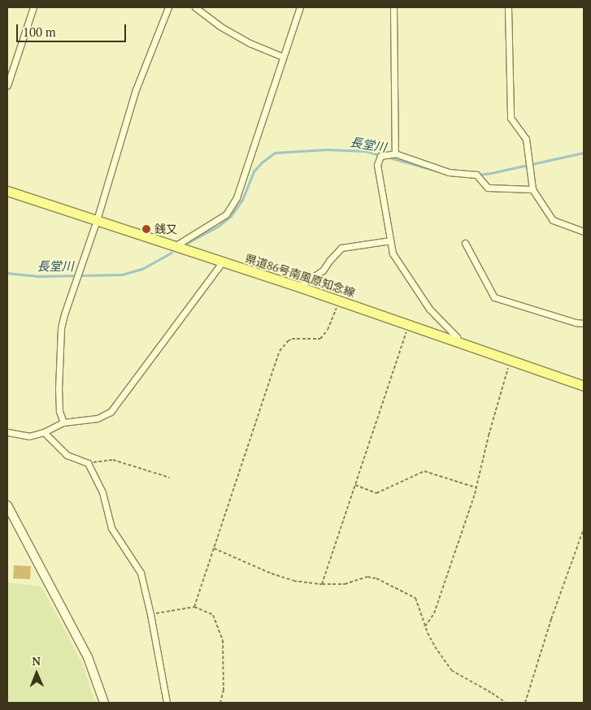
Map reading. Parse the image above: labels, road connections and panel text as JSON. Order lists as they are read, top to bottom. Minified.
{"streets":{"main road":["県道86号南風原知念線"]},"water":["長堂川"],"places":["銭又"],"scale_bar":"100 m","north":"top"}
